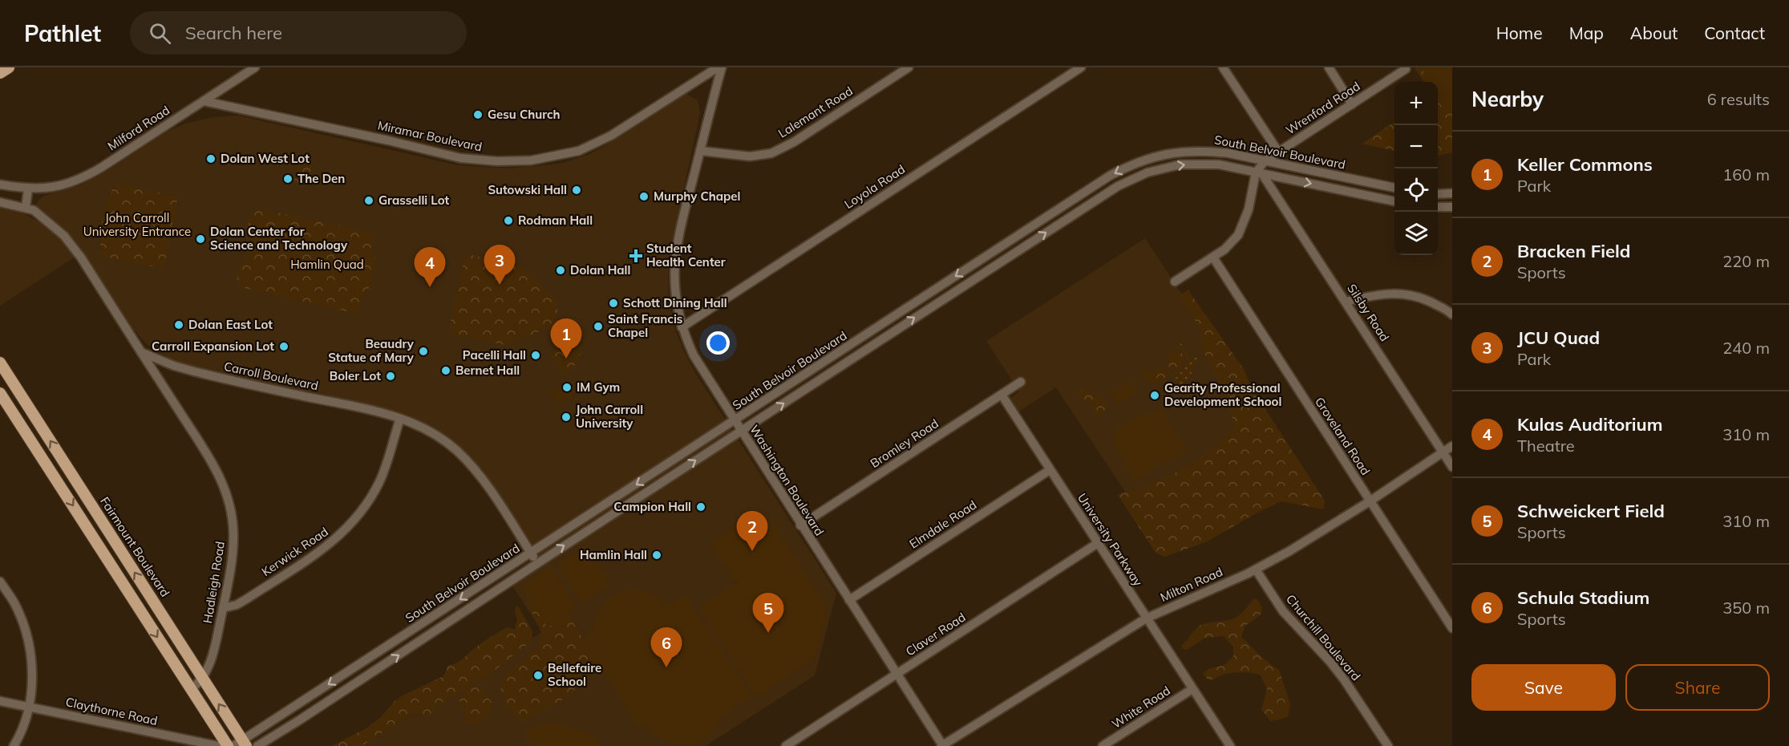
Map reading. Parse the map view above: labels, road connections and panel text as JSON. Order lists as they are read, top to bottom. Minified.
{"streets":{"main road":["Fairmount Boulevard"],"street":["Wrenford Road","Lalemant Road","Milford Road","Miramar Boulevard","South Belvoir Boulevard","Loyola Road","Silsby Road","Carroll Boulevard","Groveland Road","Bromley Road","Washington Boulevard","Elmdale Road","University Parkway","Kerwick Road","Hadleigh Road","Milton Road","Claver Road","Churchill Boulevard","White Road","Claythorne Road"]},"crossings":[["Wrenford Road","South Belvoir Boulevard"],["Wrenford Road","Silsby Road"],["Wrenford Road","Groveland Road"],["Lalemant Road","Washington Boulevard"],["Milford Road","Miramar Boulevard"],["South Belvoir Boulevard","Silsby Road"],["South Belvoir Boulevard","Carroll Boulevard"],["South Belvoir Boulevard","Washington Boulevard"],["South Belvoir Boulevard","Fairmount Boulevard"],["Loyola Road","Washington Boulevard"],["Silsby Road","Milton Road"],["Carroll Boulevard","Kerwick Road"],["Carroll Boulevard","Hadleigh Road"],["Groveland Road","Milton Road"],["Bromley Road","Washington Boulevard"],["Bromley Road","University Parkway"],["Washington Boulevard","Elmdale Road"],["Washington Boulevard","Milton Road"],["Washington Boulevard","Claver Road"],["Elmdale Road","University Parkway"],["University Parkway","Milton Road"],["University Parkway","Claver Road"],["University Parkway","White Road"],["Fairmount Boulevard","Hadleigh Road"],["Kerwick Road","Hadleigh Road"],["Milton Road","Churchill Boulevard"]],"parks":["John Carroll University Entrance","Hamlin Quad"],"places":{"other":["Gesu Church","Dolan West Lot","The Den","Sutowski Hall","Murphy Chapel","Grasselli Lot","Rodman Hall","Dolan Center for Science and Technology","Dolan Hall","Schott Dining Hall","Dolan East Lot","Saint Francis Chapel","Carroll Expansion Lot","Beaudry Statue of Mary","Pacelli Hall","Bernet Hall","Boler Lot","IM Gym","Gearity Professional Development School","John Carroll University","Campion Hall","Hamlin Hall","Bellefaire School"],"health":["Student Health Center"]},"page":{"header":"Pathlet","search":"Search here","nav":["Home","Map","About","Contact"],"heading":["Nearby","6 results"],"map_buttons":["+","−"],"list":[{"mark":"1","name":"Keller Commons","note":"Park","value":"160 m"},{"mark":"2","name":"Bracken Field","note":"Sports","value":"220 m"},{"mark":"3","name":"JCU Quad","note":"Park","value":"240 m"},{"mark":"4","name":"Kulas Auditorium","note":"Theatre","value":"310 m"},{"mark":"5","name":"Schweickert Field","note":"Sports","value":"310 m"},{"mark":"6","name":"Schula Stadium","note":"Sports","value":"350 m"}],"pins":["3","4","1","2","5","6"],"buttons":["Save","Share"]}}
